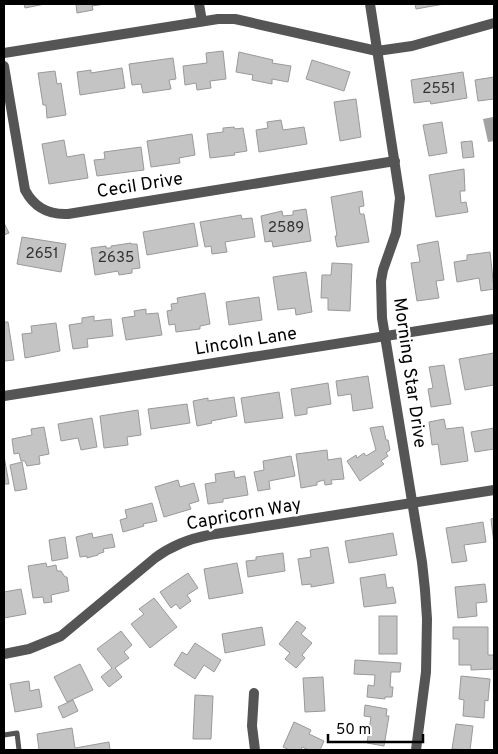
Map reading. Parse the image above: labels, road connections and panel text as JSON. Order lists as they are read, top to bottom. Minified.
{"streets":{"street":["Cecil Drive","Lincoln Lane","Morning Star Drive","Capricorn Way"]},"crossings":[["Cecil Drive","Morning Star Drive"],["Lincoln Lane","Morning Star Drive"],["Morning Star Drive","Capricorn Way"]],"house_numbers":["2551","2589","2651","2635"],"scale_bar":"50 m"}
